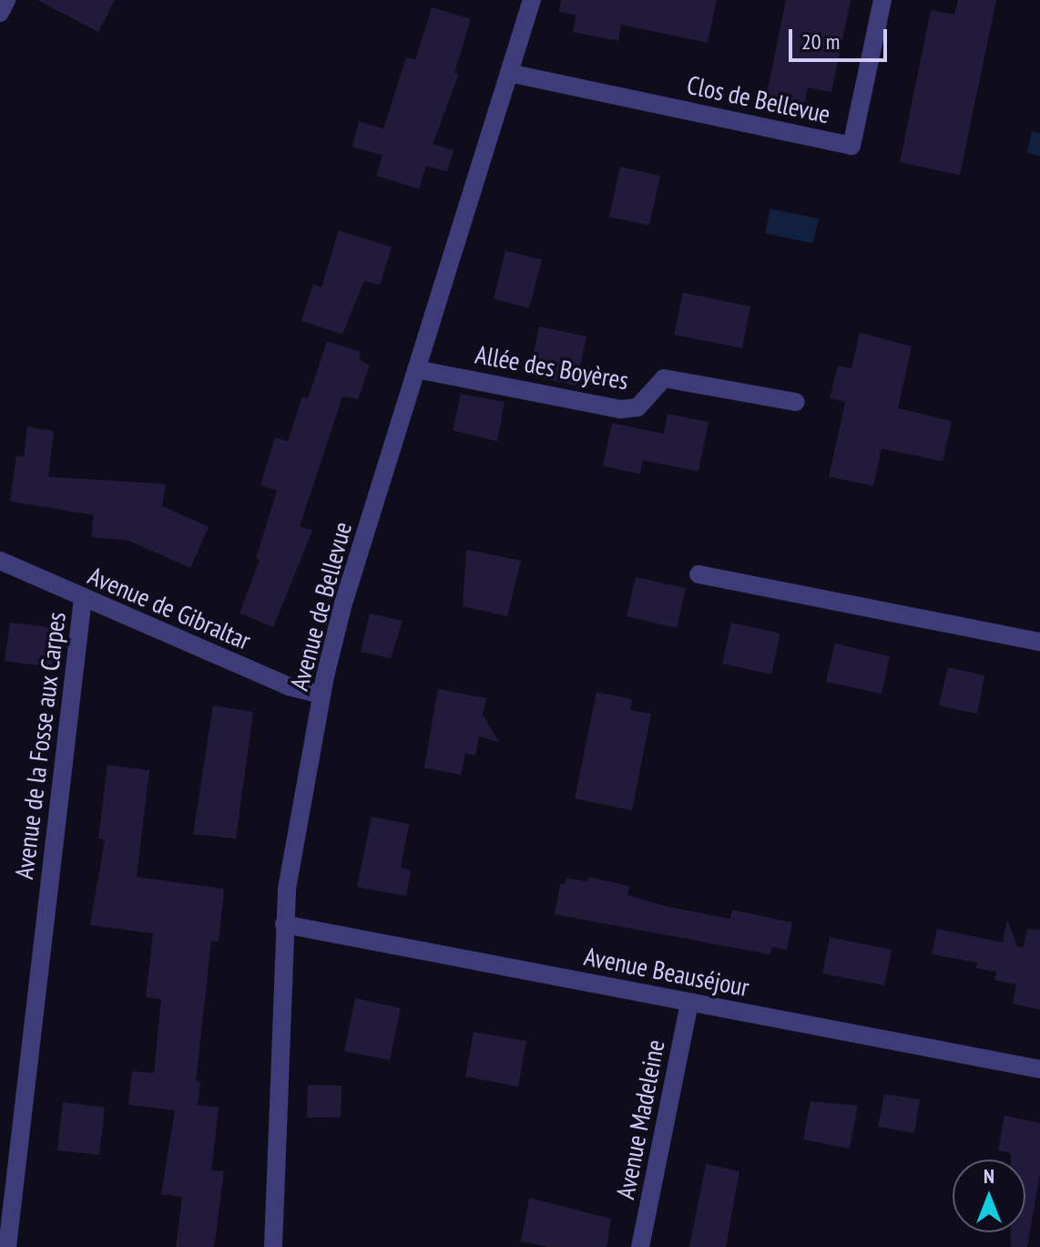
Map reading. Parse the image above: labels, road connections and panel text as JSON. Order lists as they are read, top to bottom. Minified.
{"streets":{"street":["Clos de Bellevue","Allée des Boyères","Avenue de Bellevue","Avenue de Gibraltar","Avenue de la Fosse aux Carpes","Avenue Beauséjour","Avenue Madeleine"]},"crossings":[["Clos de Bellevue","Avenue de Bellevue"],["Allée des Boyères","Avenue de Bellevue"],["Avenue de Bellevue","Avenue de Gibraltar"],["Avenue de Bellevue","Avenue Beauséjour"],["Avenue de Gibraltar","Avenue de la Fosse aux Carpes"],["Avenue Beauséjour","Avenue Madeleine"]],"scale_bar":"20 m","north":"top"}
